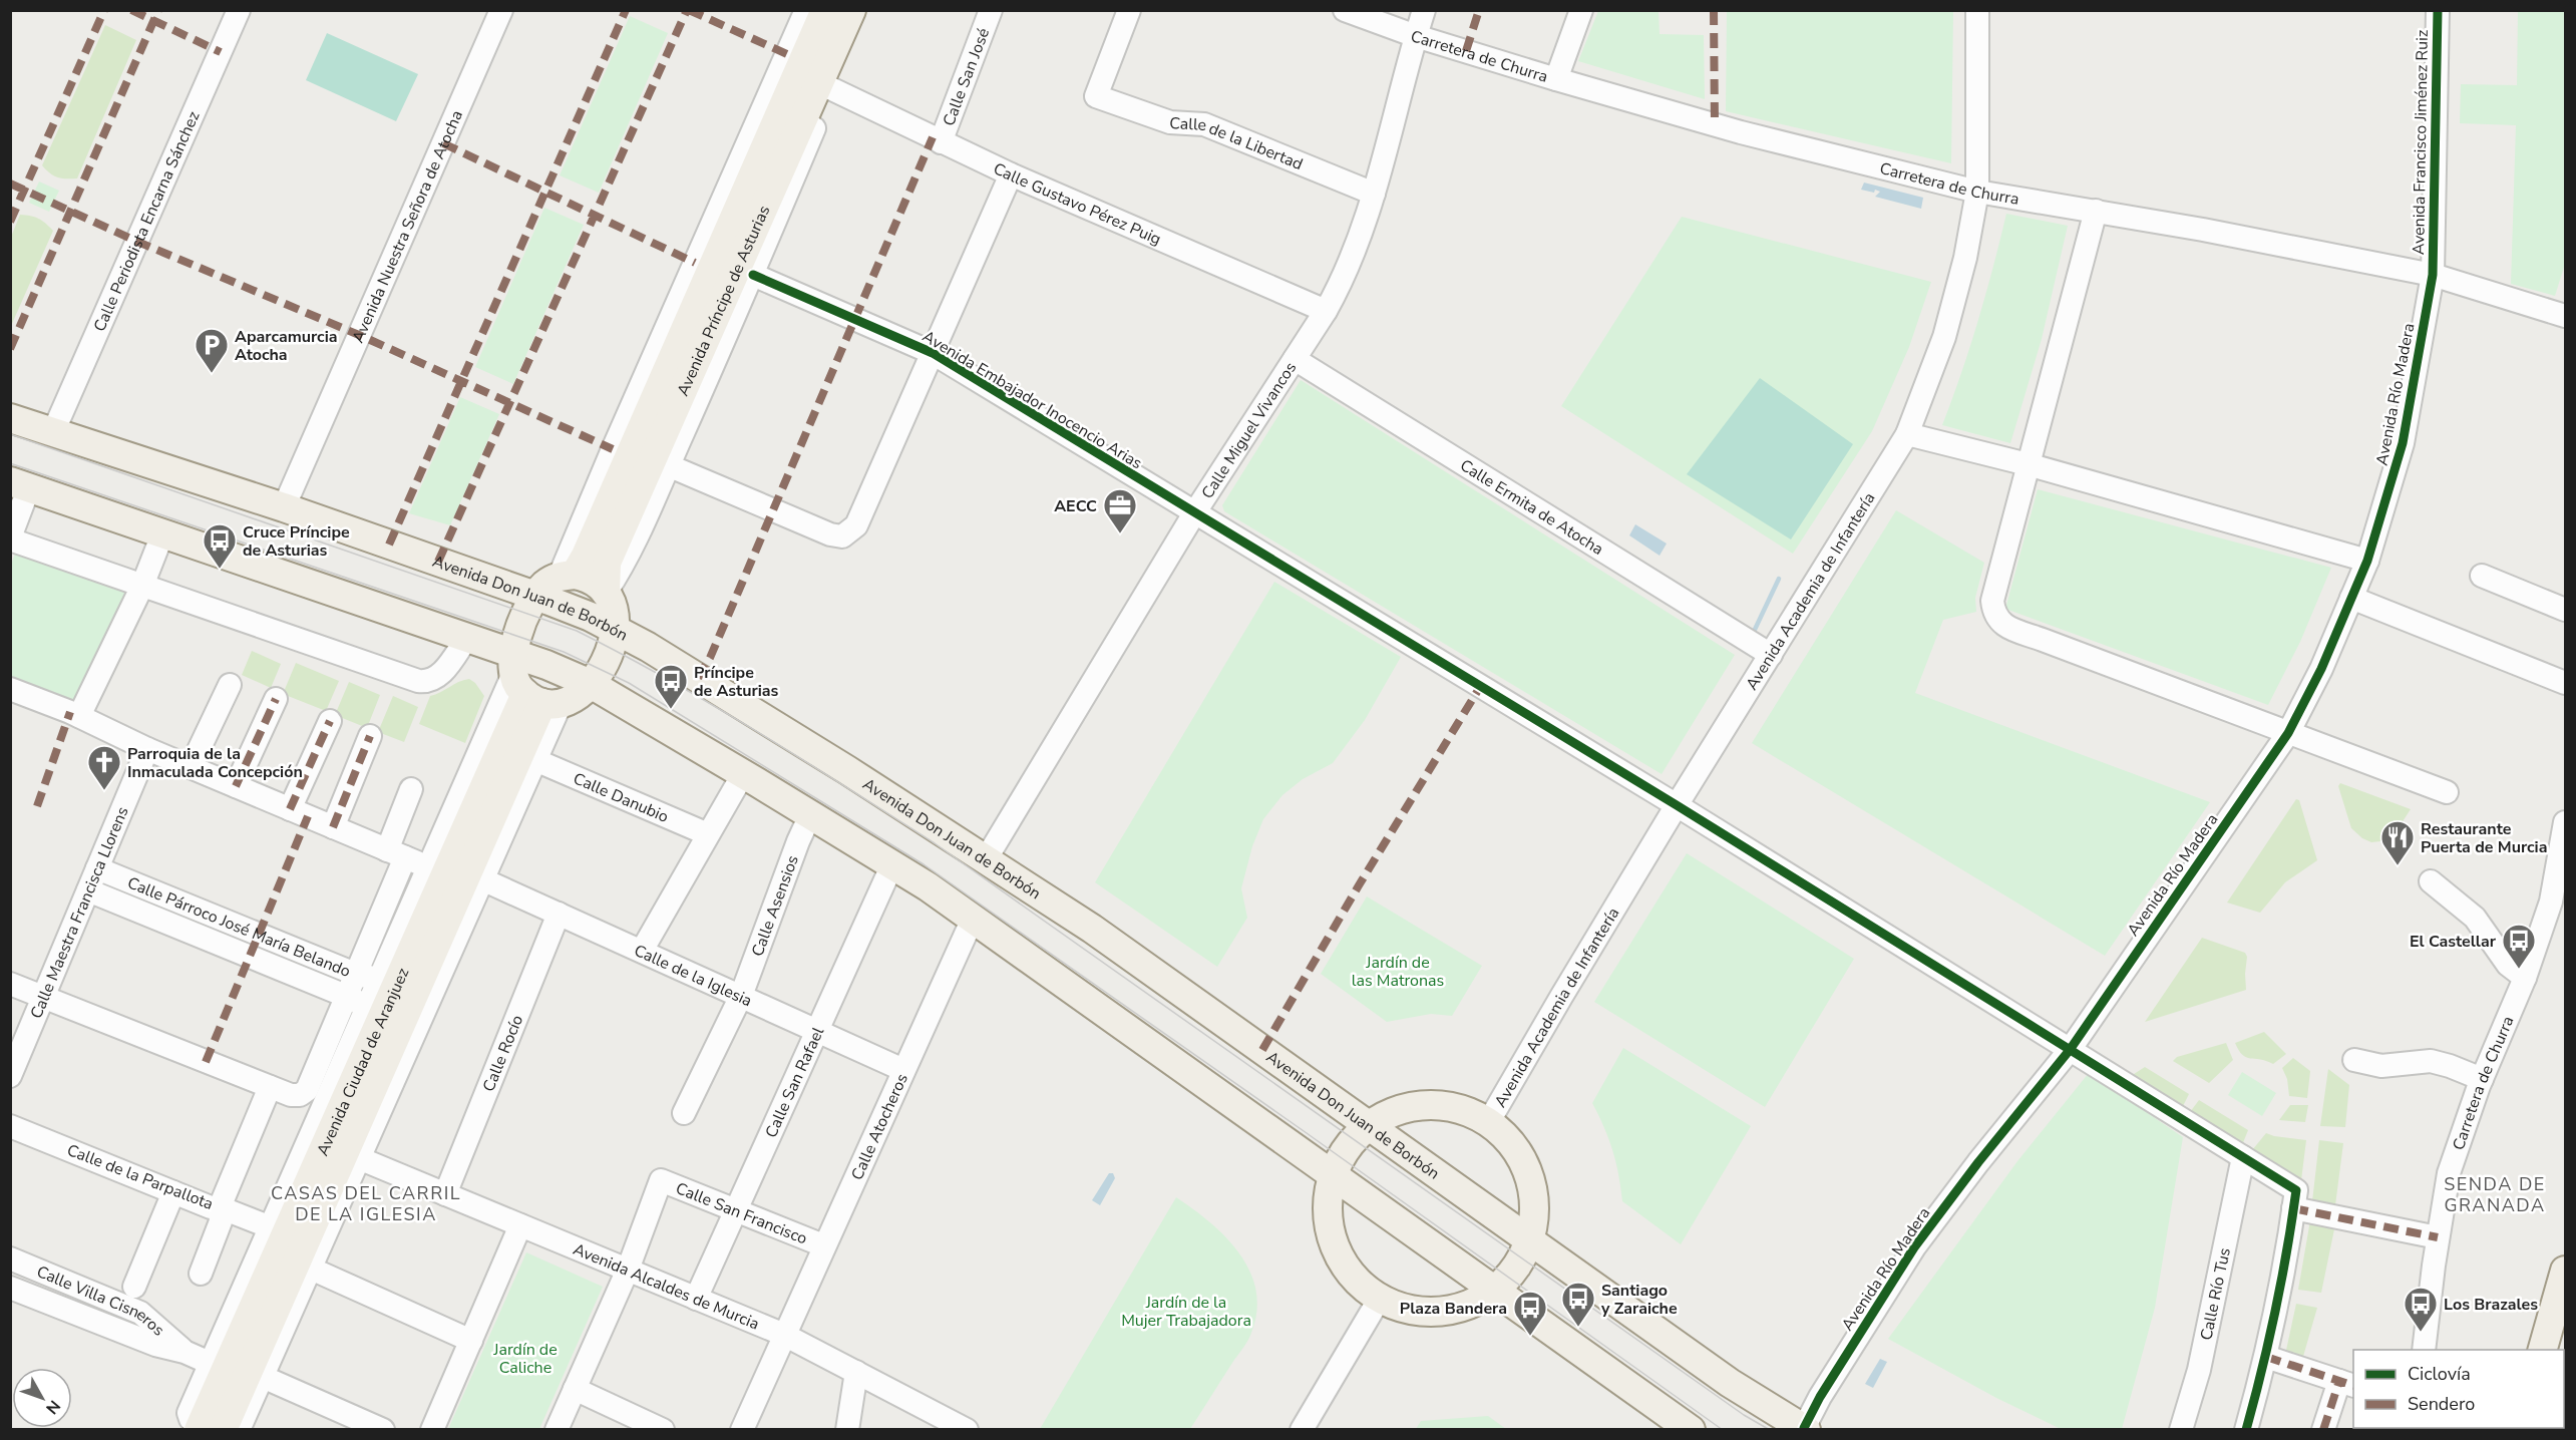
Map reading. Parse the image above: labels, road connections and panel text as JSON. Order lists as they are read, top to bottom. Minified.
{"streets":{"main road":["Avenida Príncipe de Asturias","Avenida Don Juan de Borbón","Avenida Ciudad de Aranjuez"],"street":["Carretera de Churra","Calle San José","Avenida Francisco Jiménez Ruiz","Calle de la Libertad","Calle Gustavo Pérez Puig","Calle Periodista Encarna Sánchez","Avenida Nuestra Señora de Atocha","Avenida Río Madera","Avenida Embajador Inocencio Arias","Calle Miguel Vivancos","Calle Ermita de Atocha","Avenida Academia de Infantería","Calle Danubio","Calle Asensios","Calle Maestra Francisca Llorens","Calle Párroco José María Belando","Calle de la Iglesia","Calle Rocío","Calle San Rafael","Calle Atocheros","Calle de la Parpallota","Calle San Francisco","Avenida Alcaldes de Murcia","Calle Río Tus","Calle Villa Cisneros"]},"crossings":[["Carretera de Churra","Avenida Francisco Jiménez Ruiz"],["Carretera de Churra","Avenida Río Madera"],["Carretera de Churra","Calle Miguel Vivancos"],["Carretera de Churra","Avenida Academia de Infantería"],["Calle San José","Calle Gustavo Pérez Puig"],["Avenida Francisco Jiménez Ruiz","Avenida Río Madera"],["Calle de la Libertad","Calle Miguel Vivancos"],["Calle Gustavo Pérez Puig","Calle Miguel Vivancos"],["Calle Periodista Encarna Sánchez","Avenida Don Juan de Borbón"],["Avenida Nuestra Señora de Atocha","Avenida Don Juan de Borbón"],["Avenida Príncipe de Asturias","Avenida Don Juan de Borbón"],["Avenida Río Madera","Avenida Embajador Inocencio Arias"],["Avenida Río Madera","Avenida Don Juan de Borbón"],["Avenida Embajador Inocencio Arias","Calle Miguel Vivancos"],["Avenida Embajador Inocencio Arias","Avenida Academia de Infantería"],["Avenida Embajador Inocencio Arias","Calle Río Tus"],["Calle Miguel Vivancos","Calle Ermita de Atocha"],["Calle Miguel Vivancos","Avenida Don Juan de Borbón"],["Calle Ermita de Atocha","Avenida Academia de Infantería"],["Avenida Don Juan de Borbón","Avenida Ciudad de Aranjuez"],["Calle Asensios","Calle de la Iglesia"],["Calle Maestra Francisca Llorens","Calle Párroco José María Belando"],["Calle de la Iglesia","Calle Rocío"],["Calle de la Iglesia","Calle San Rafael"],["Calle de la Iglesia","Calle Atocheros"],["Calle Rocío","Avenida Alcaldes de Murcia"],["Avenida Ciudad de Aranjuez","Calle Villa Cisneros"],["Calle San Rafael","Calle San Francisco"],["Calle San Rafael","Avenida Alcaldes de Murcia"],["Calle Atocheros","Calle San Francisco"],["Calle Atocheros","Avenida Alcaldes de Murcia"],["Calle San Francisco","Avenida Alcaldes de Murcia"]],"districts":["SENDA DE GRANADA","CASAS DEL CARRIL DE LA IGLESIA"],"parks":["Jardín de las Matronas","Jardín de la Mujer Trabajadora","Jardín de Caliche"],"places":{"parking":["Aparcamurcia Atocha"],"office":["AECC"],"bus stop":["Cruce Príncipe de Asturias","Príncipe de Asturias","El Castellar","Santiago y Zaraiche","Los Brazales","Plaza Bandera"],"church":["Parroquia de la Inmaculada Concepción"],"restaurant":["Restaurante Puerta de Murcia"]},"legend":["Ciclovía","Sendero"],"north":"bottom right"}
